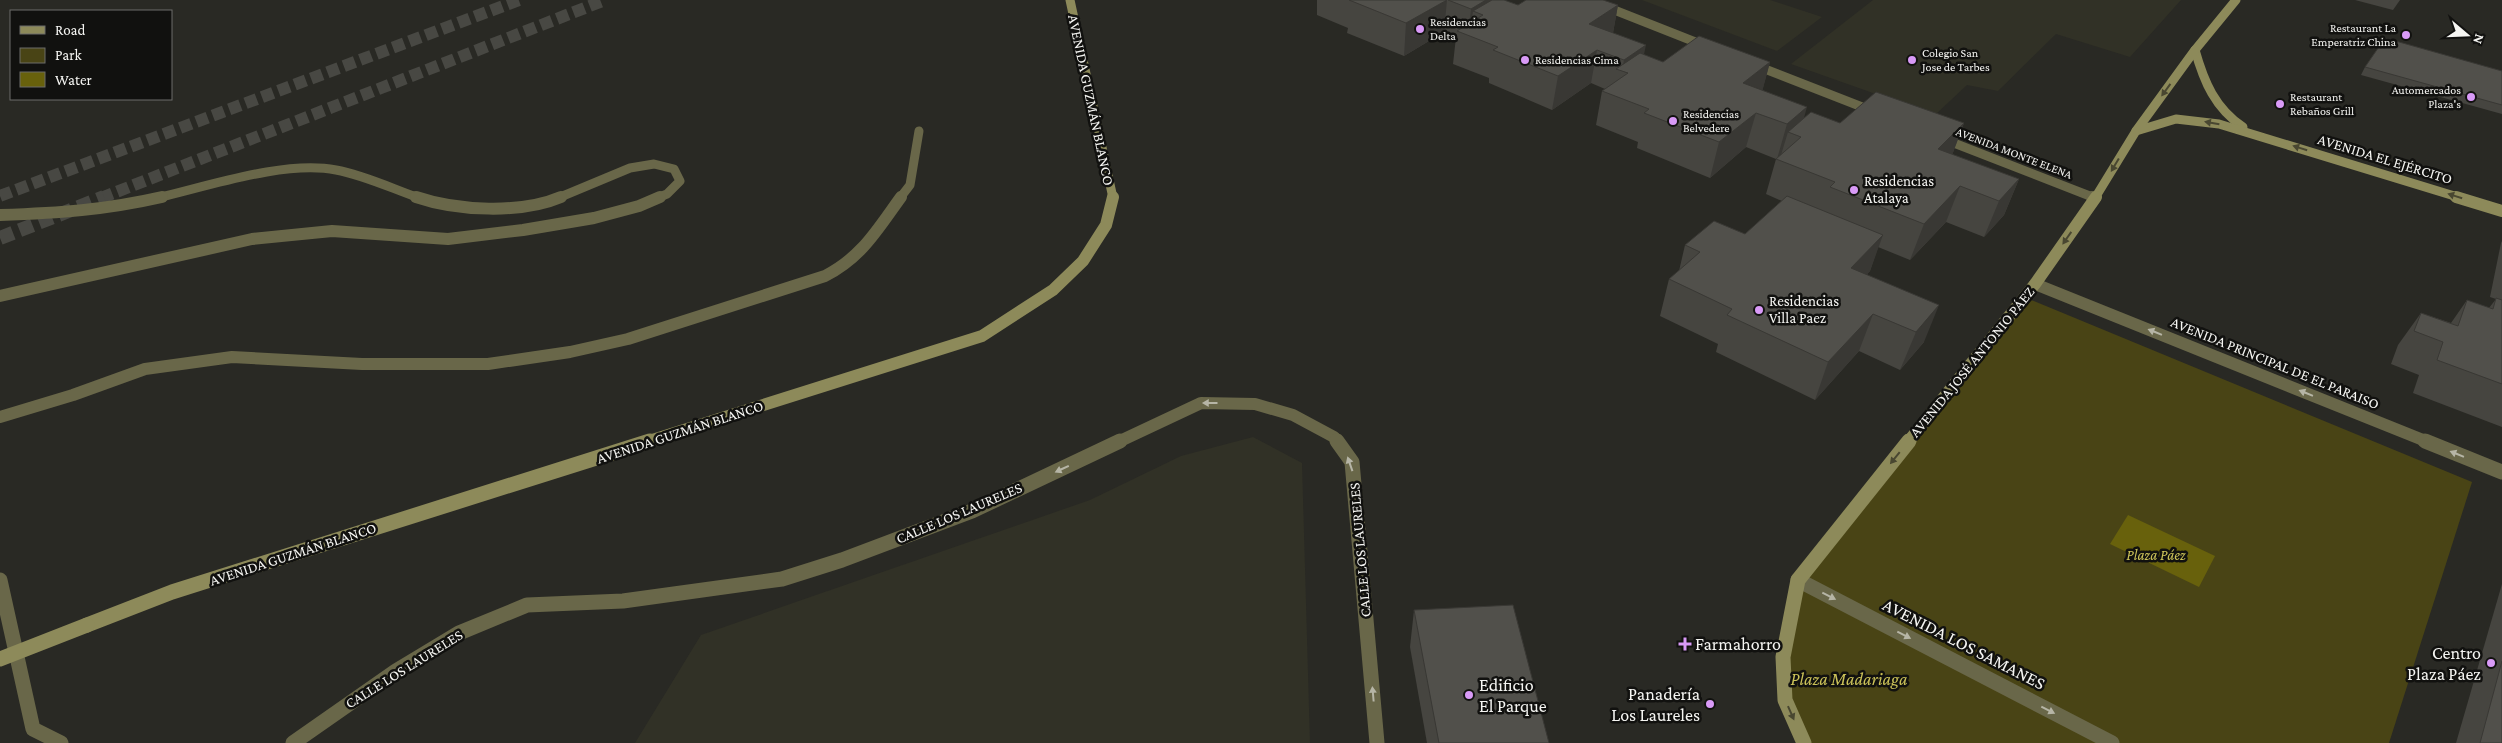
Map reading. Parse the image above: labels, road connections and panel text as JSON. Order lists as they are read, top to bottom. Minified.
{"streets":{"main road":["AVENIDA GUZMÁN BLANCO","AVENIDA EL EJÉRCITO","AVENIDA JOSÉ ANTONIO PÁEZ"],"street":["AVENIDA MONTE ELENA","AVENIDA PRINCIPAL DE EL PARAISO","CALLE LOS LAURELES","AVENIDA LOS SAMANES"]},"crossings":[["AVENIDA MONTE ELENA","AVENIDA JOSÉ ANTONIO PÁEZ"],["AVENIDA EL EJÉRCITO","AVENIDA JOSÉ ANTONIO PÁEZ"],["AVENIDA JOSÉ ANTONIO PÁEZ","AVENIDA PRINCIPAL DE EL PARAISO"],["AVENIDA JOSÉ ANTONIO PÁEZ","AVENIDA LOS SAMANES"]],"one_way":["AVENIDA EL EJÉRCITO","AVENIDA JOSÉ ANTONIO PÁEZ","AVENIDA PRINCIPAL DE EL PARAISO","AVENIDA LOS SAMANES"],"parks":["Plaza Páez","Plaza Madariaga"],"places":{"other":["Residencias Delta","Restaurant La Emperatriz China","Residencias Cima","Colegio San Jose de Tarbes","Automercados Plaza's","Restaurant Rebaños Grill","Residencias Belvedere","Residencias Atalaya","Residencias Villa Paez","Centro Plaza Páez","Edificio El Parque","Panadería Los Laureles"],"health":["Farmahorro"]},"legend":["Road","Park","Water"],"north":"right"}
